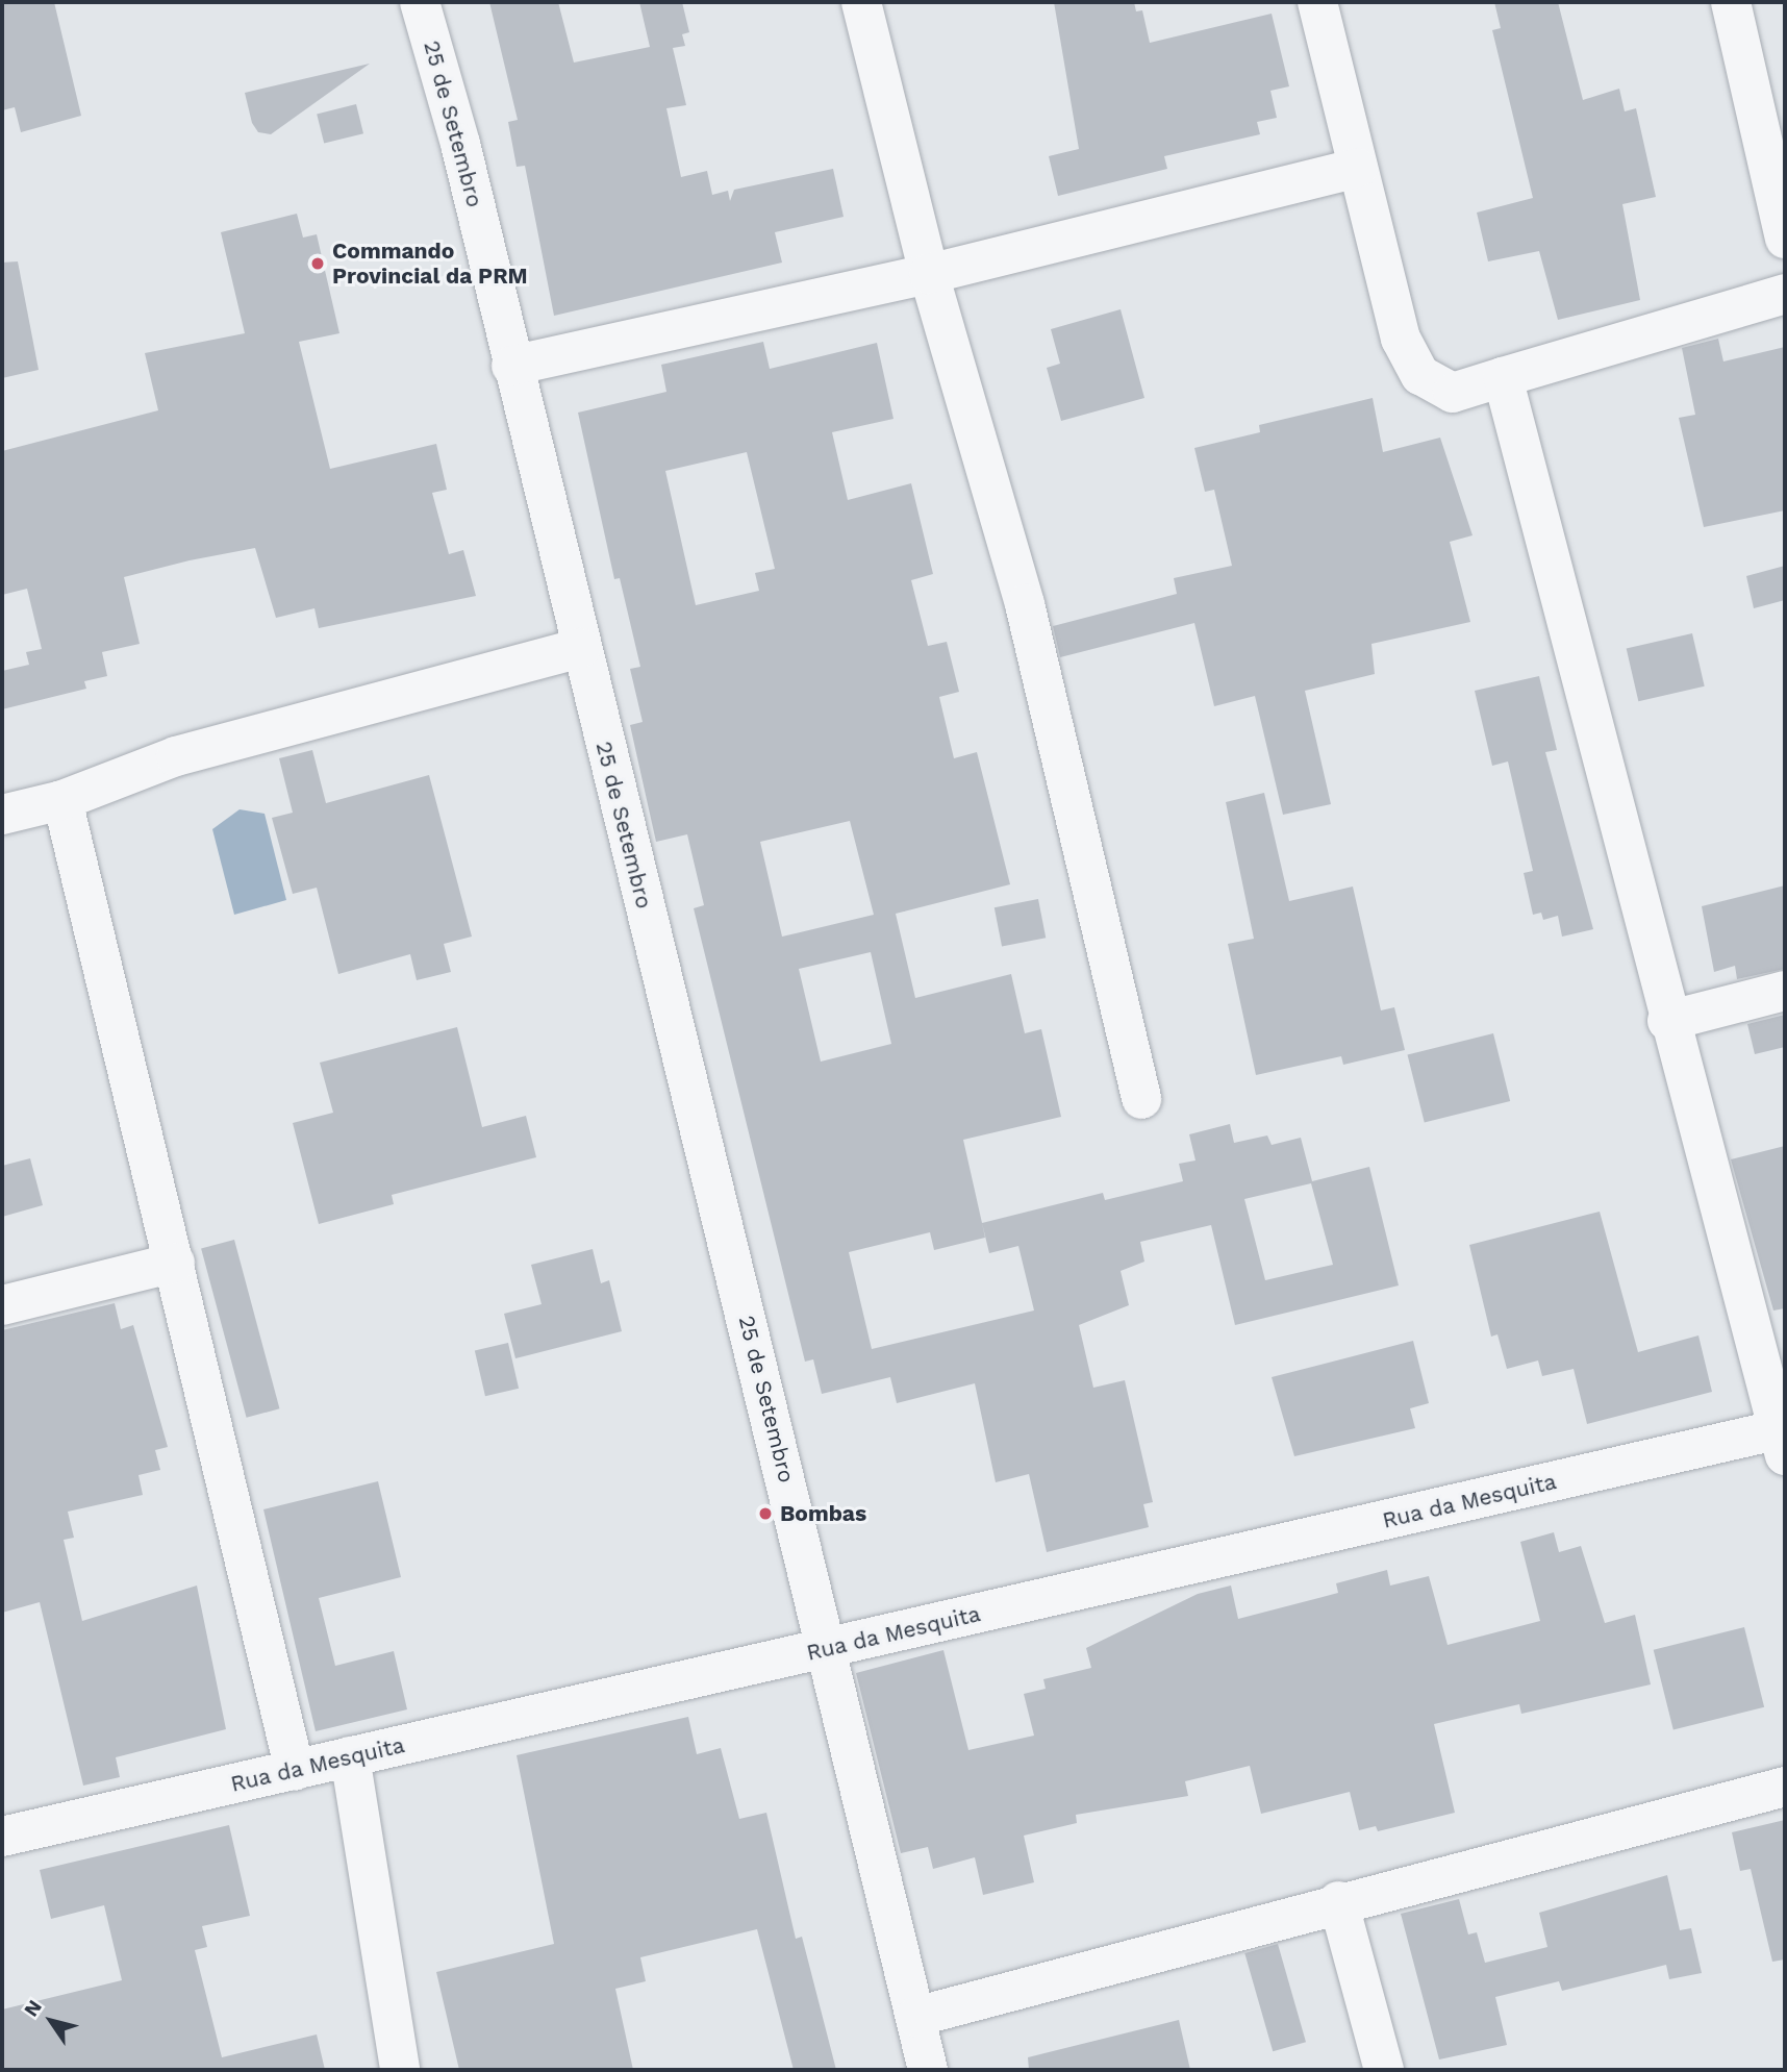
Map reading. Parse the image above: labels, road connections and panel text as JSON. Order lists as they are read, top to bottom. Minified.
{"streets":{"street":["25 de Setembro","Rua da Mesquita"]},"crossings":[["25 de Setembro","Rua da Mesquita"]],"places":["Commando Provincial da PRM","Bombas"],"north":"top left"}
